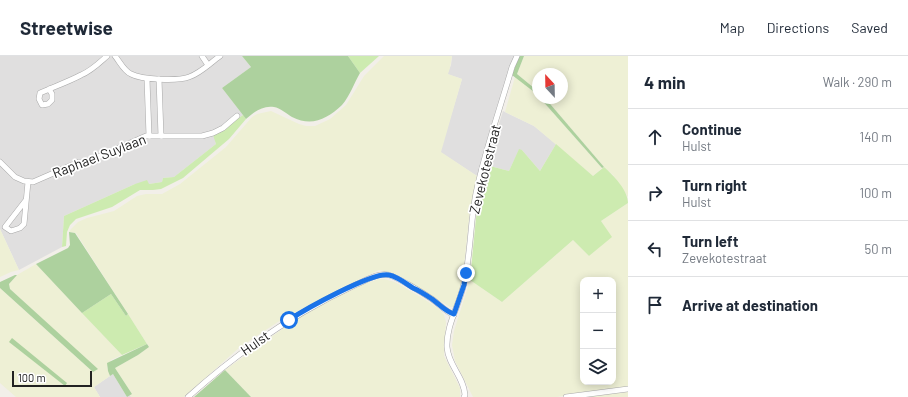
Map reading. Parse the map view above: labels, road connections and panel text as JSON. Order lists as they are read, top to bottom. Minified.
{"streets":{"street":["Raphael Suylaan","Zevekotestraat","Hulst"]},"crossings":[["Zevekotestraat","Hulst"]],"scale_bar":"100 m","north":"top","page":{"header":"Streetwise","nav":["Map","Directions","Saved"],"heading":["4 min","Walk · 290 m"],"list":[["Continue","Hulst","140 m"],["Turn right","Hulst","100 m"],["Turn left","Zevekotestraat","50 m"],"Arrive at destination"],"map_buttons":["+","−"],"scale":"100 m"}}
